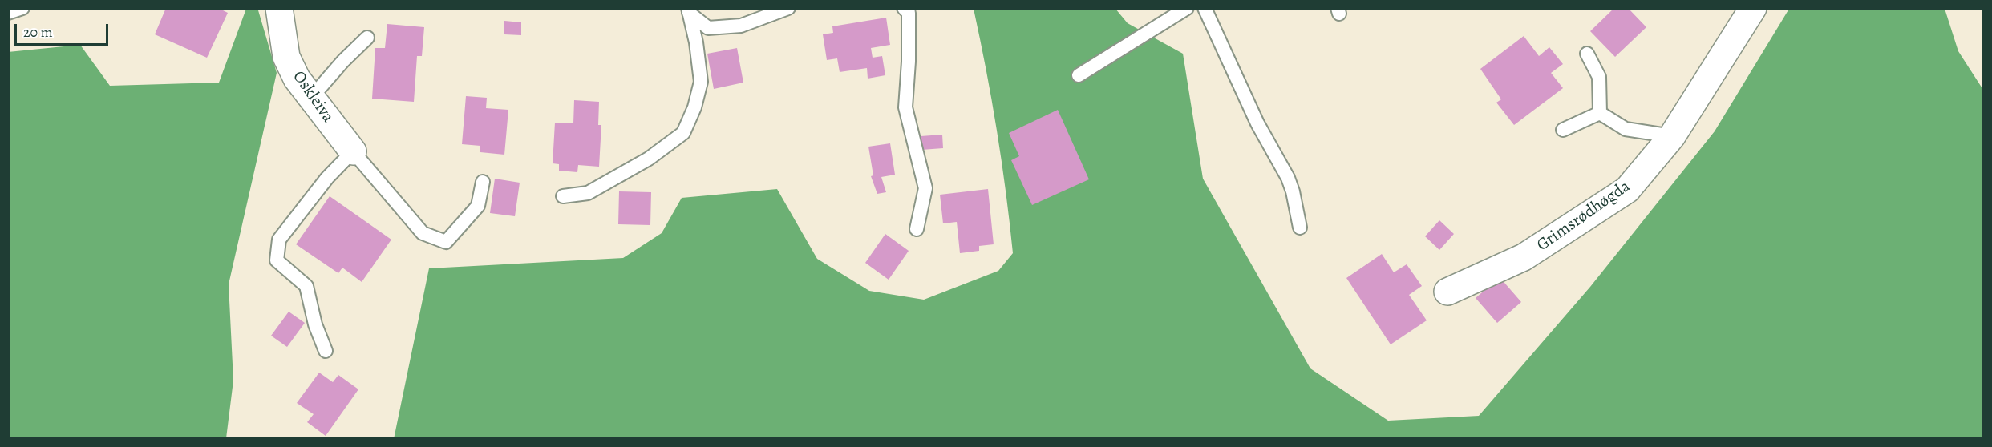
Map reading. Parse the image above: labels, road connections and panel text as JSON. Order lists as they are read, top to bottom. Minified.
{"streets":{"street":["Oskleiva","Grimsrødhøgda"]},"scale_bar":"20 m"}
